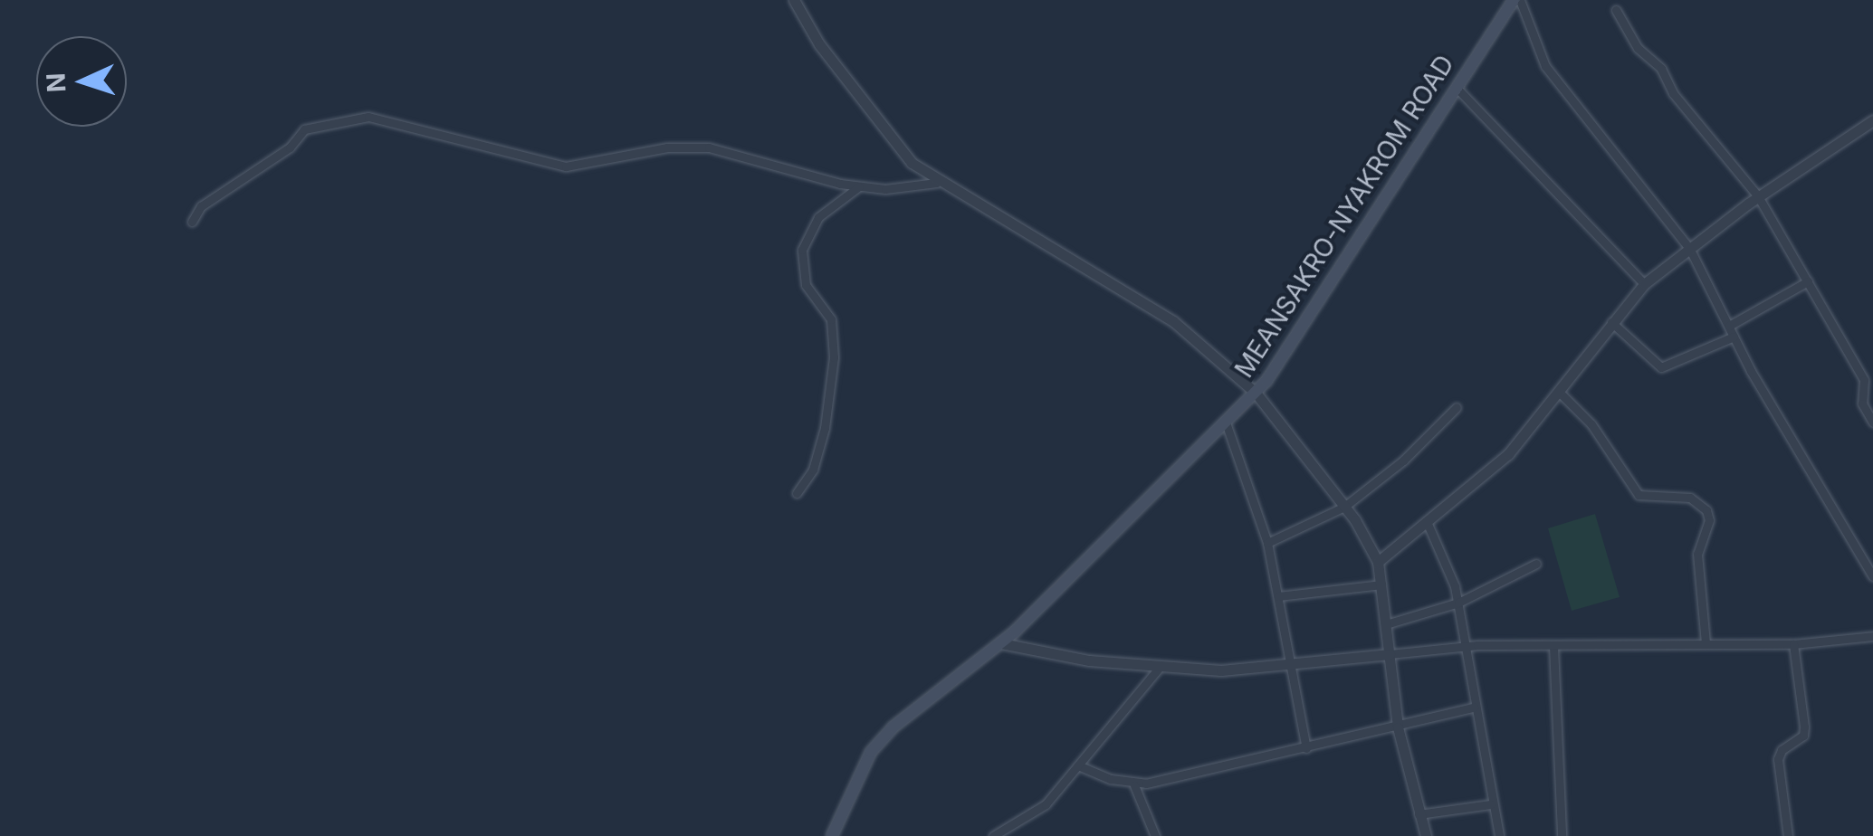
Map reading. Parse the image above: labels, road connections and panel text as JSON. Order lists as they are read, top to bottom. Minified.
{"streets":{"main road":["MEANSAKRO-NYAKROM ROAD"]},"north":"left"}
